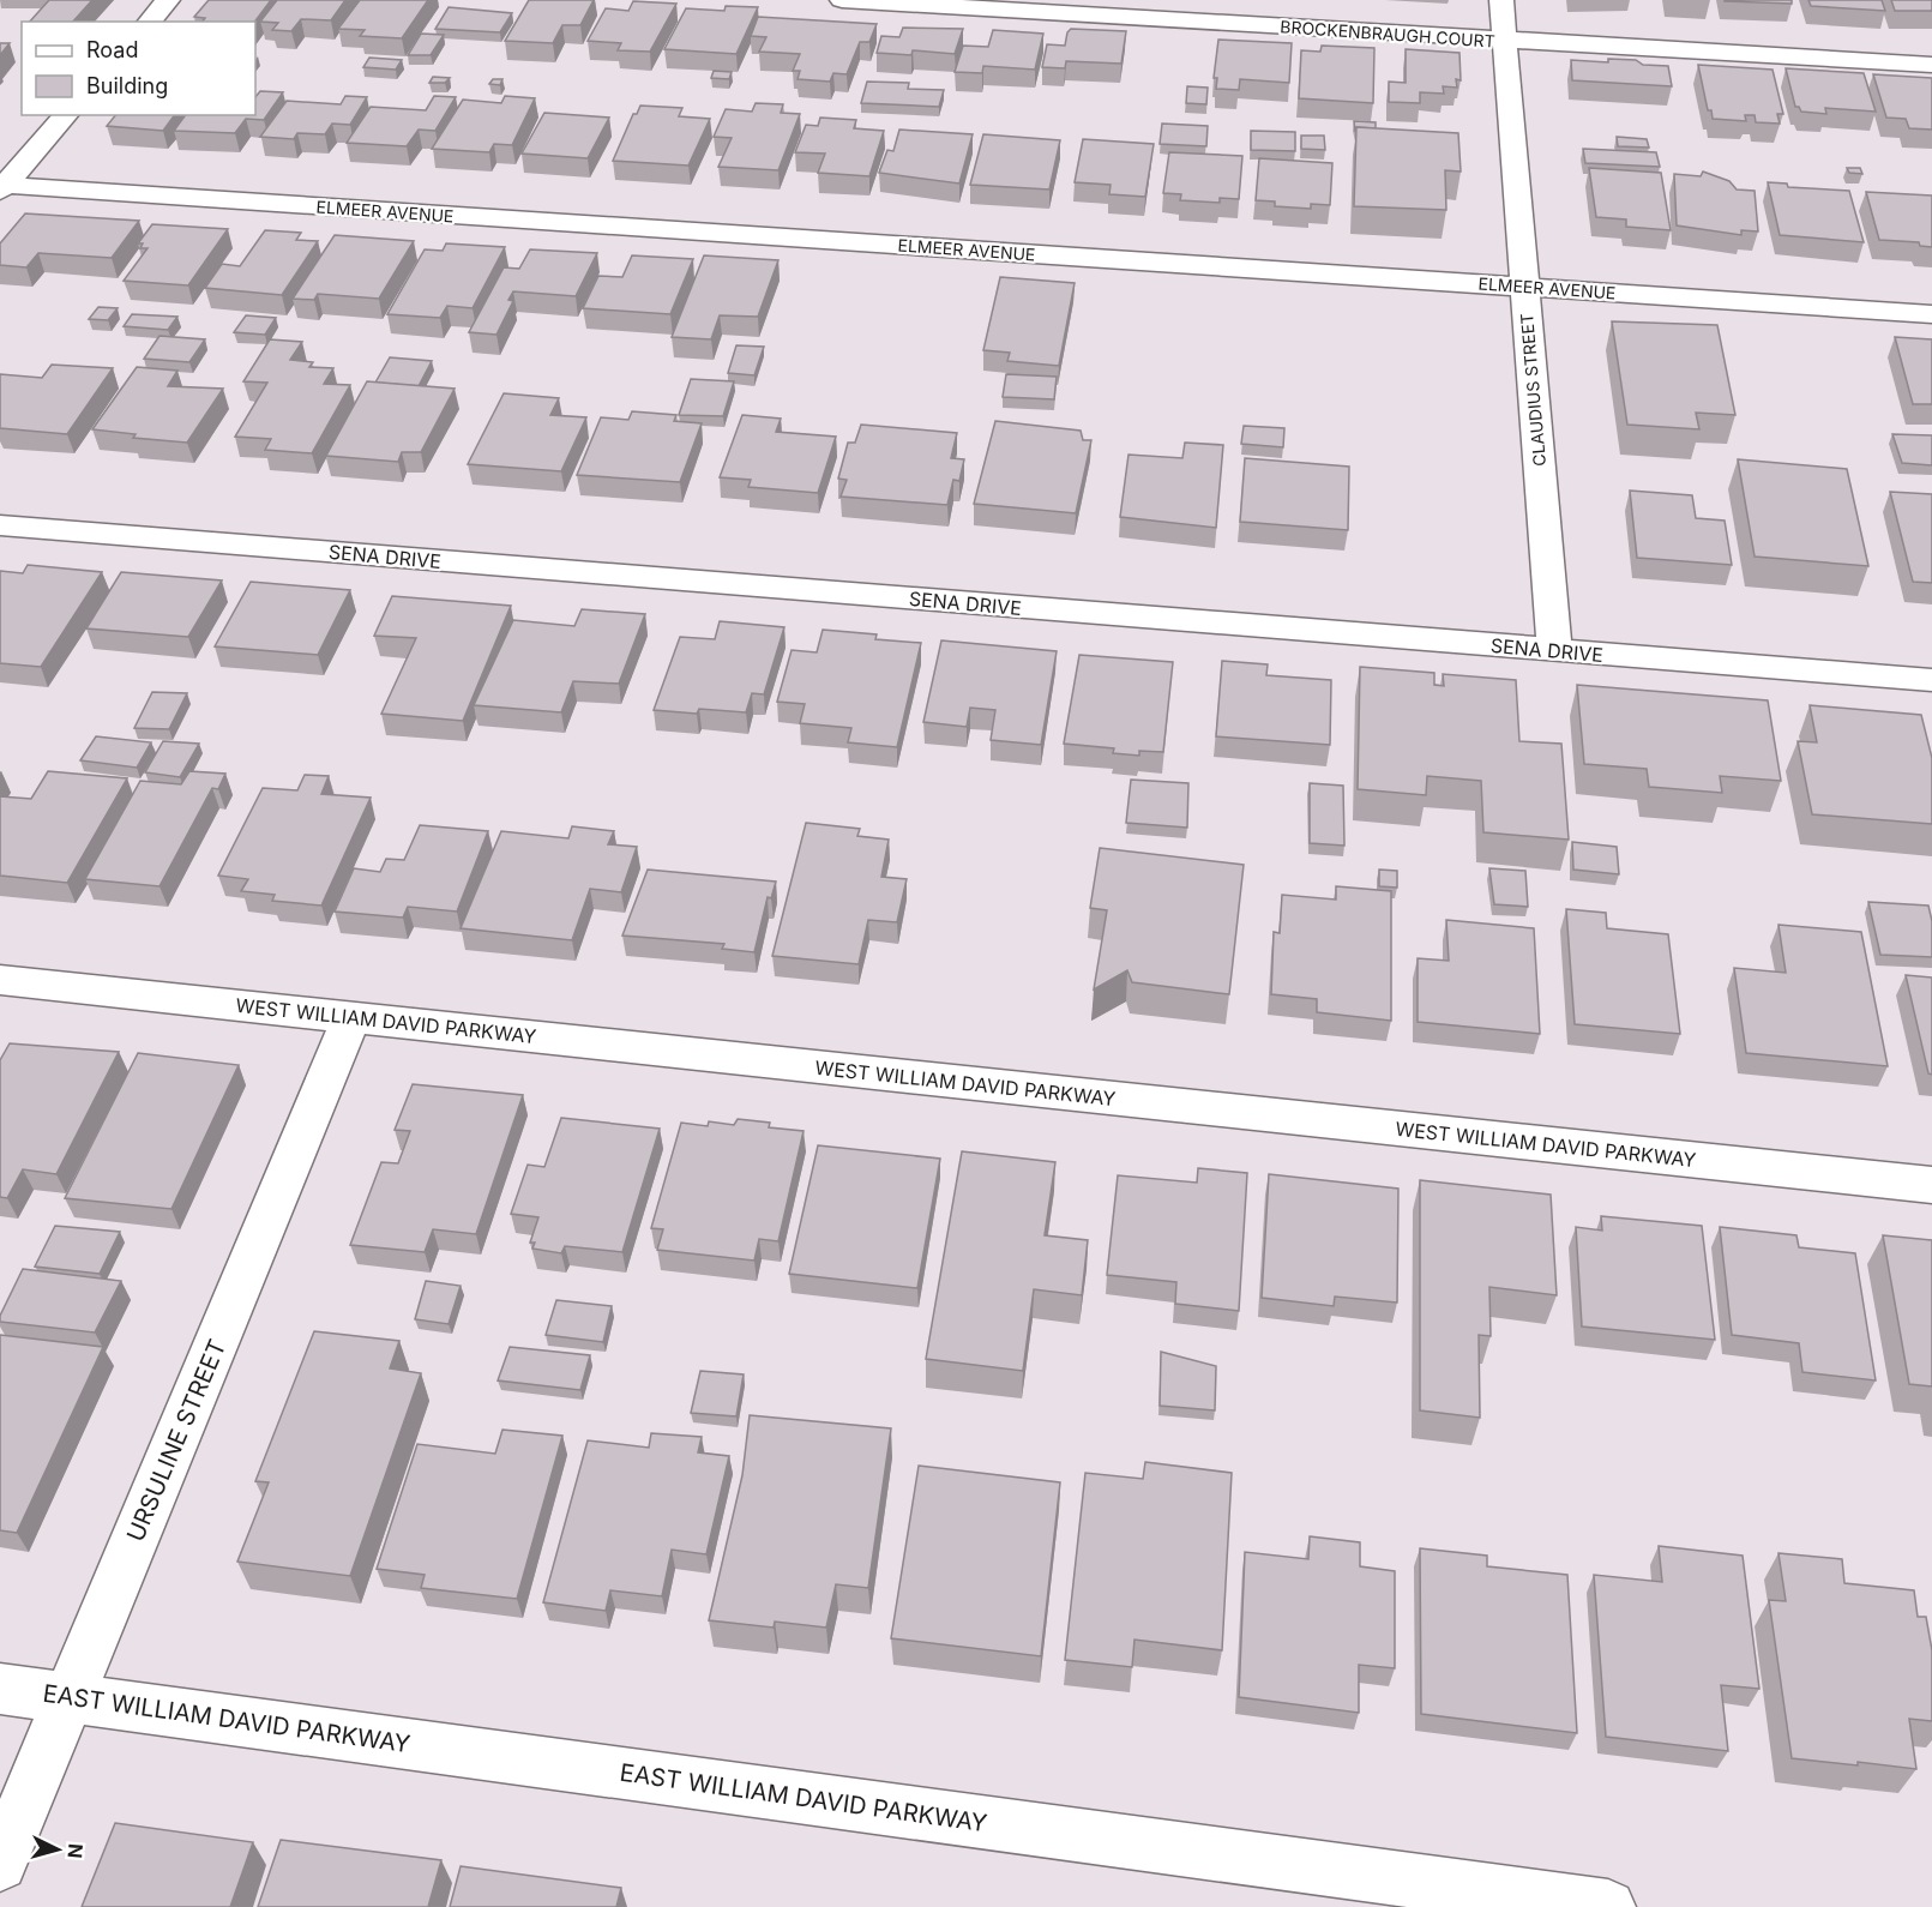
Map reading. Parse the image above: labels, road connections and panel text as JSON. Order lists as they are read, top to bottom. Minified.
{"streets":{"street":["BROCKENBRAUGH COURT","ELMEER AVENUE","CLAUDIUS STREET","SENA DRIVE","WEST WILLIAM DAVID PARKWAY","URSULINE STREET","EAST WILLIAM DAVID PARKWAY"]},"crossings":[["BROCKENBRAUGH COURT","CLAUDIUS STREET"],["ELMEER AVENUE","CLAUDIUS STREET"],["CLAUDIUS STREET","SENA DRIVE"],["WEST WILLIAM DAVID PARKWAY","URSULINE STREET"],["URSULINE STREET","EAST WILLIAM DAVID PARKWAY"]],"legend":["Road","Building"],"north":"right"}
